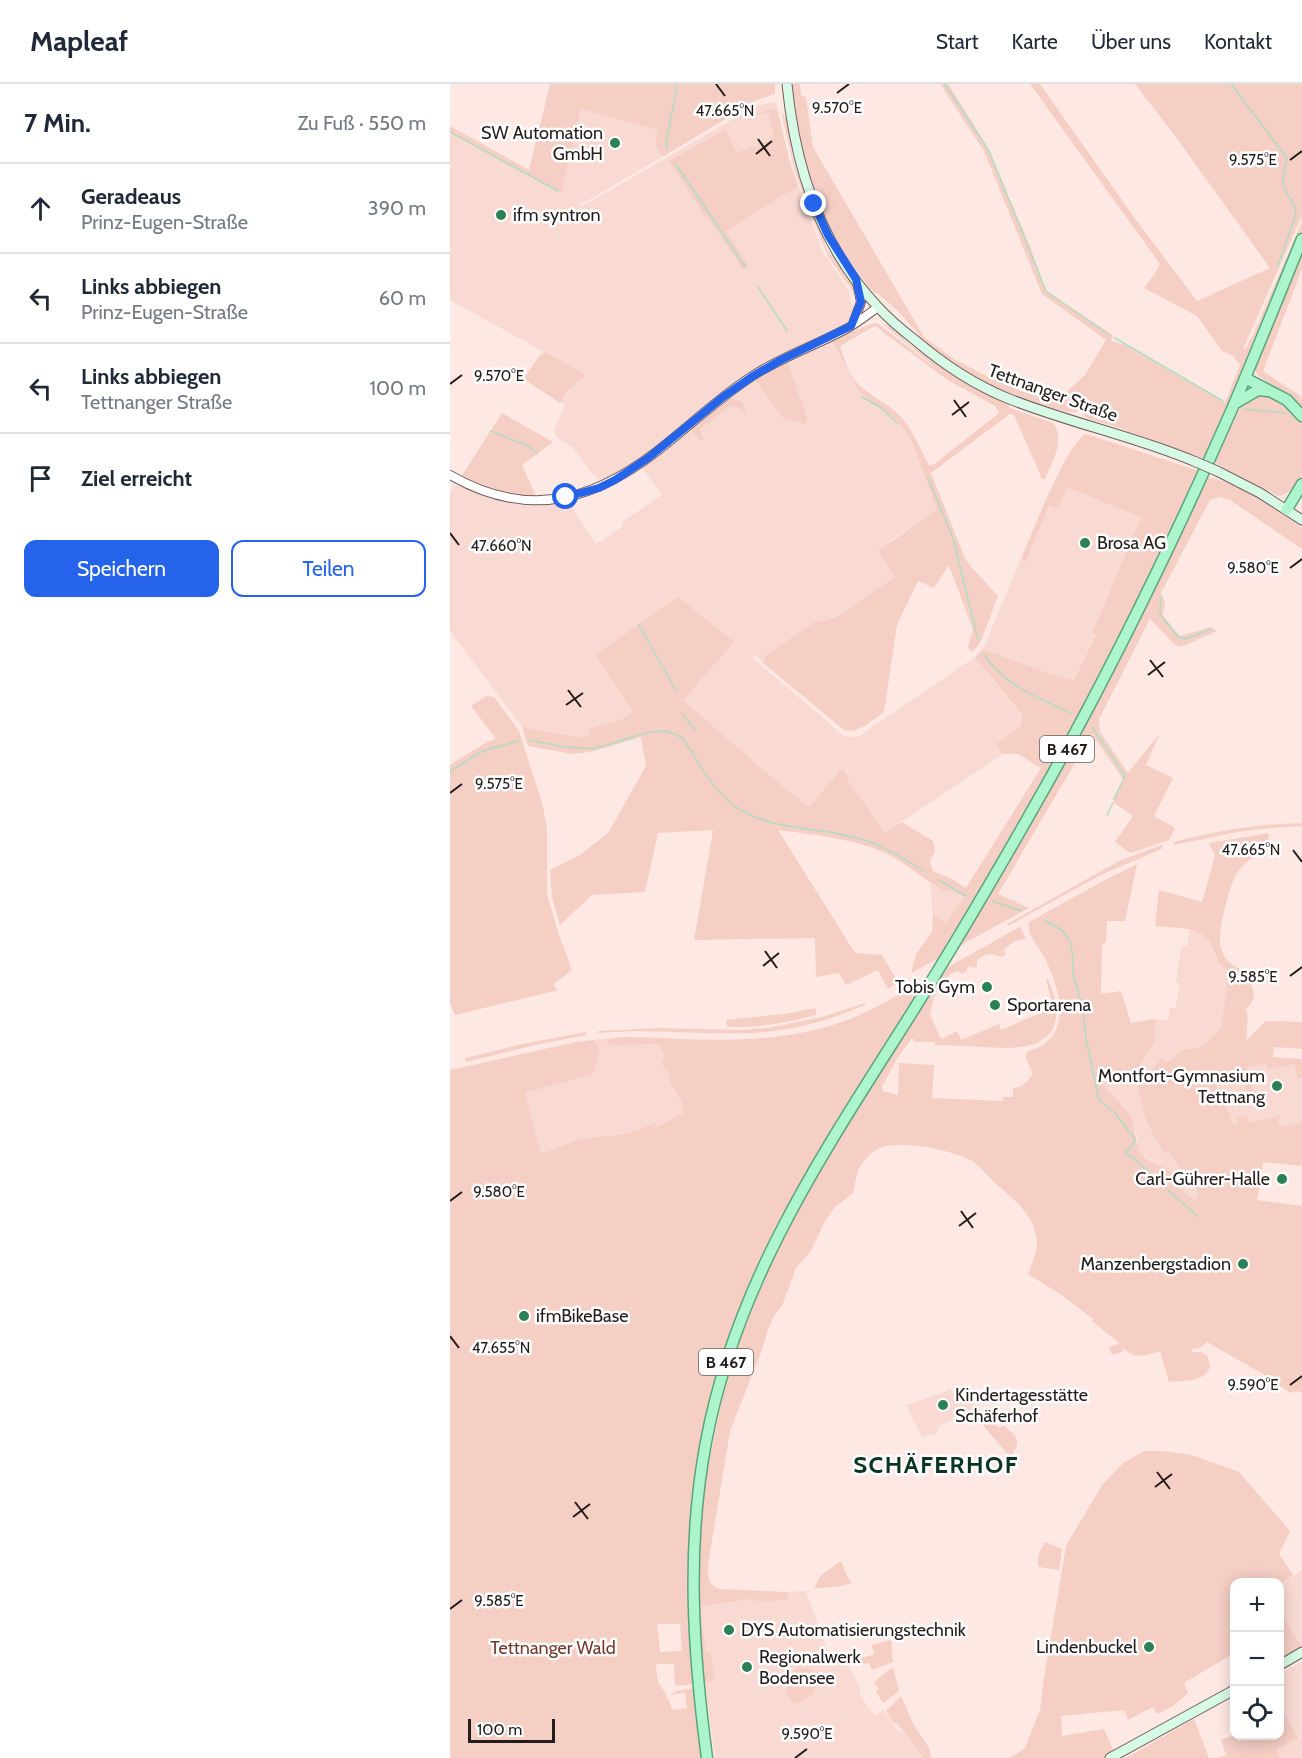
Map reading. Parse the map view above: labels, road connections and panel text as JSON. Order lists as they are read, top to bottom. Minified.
{"streets":{"main road":["Tettnanger Straße","B 467"]},"districts":["SCHÄFERHOF"],"parks":["Tettnanger Wald"],"places":["SW Automation GmbH","ifm syntron","Brosa AG","Tobis Gym","Sportarena","Montfort-Gymnasium Tettnang","Carl-Gührer-Halle","Manzenbergstadion","ifmBikeBase","Kindertagesstätte Schäferhof","DYS Automatisierungstechnik","Lindenbuckel","Regionalwerk Bodensee"],"scale_bar":"100 m","page":{"header":"Mapleaf","nav":["Start","Karte","Über uns","Kontakt"],"heading":["7 Min.","Zu Fuß · 550 m"],"list":[["Geradeaus","Prinz-Eugen-Straße","390 m"],["Links abbiegen","Prinz-Eugen-Straße","60 m"],["Links abbiegen","Tettnanger Straße","100 m"],"Ziel erreicht"],"buttons":["Speichern","Teilen"],"map_buttons":["+","−"],"scale":"100 m"},"coordinates":["9.570°E","47.665°N","9.575°E","47.660°N","9.580°E","9.585°E","47.655°N","9.590°E"]}
